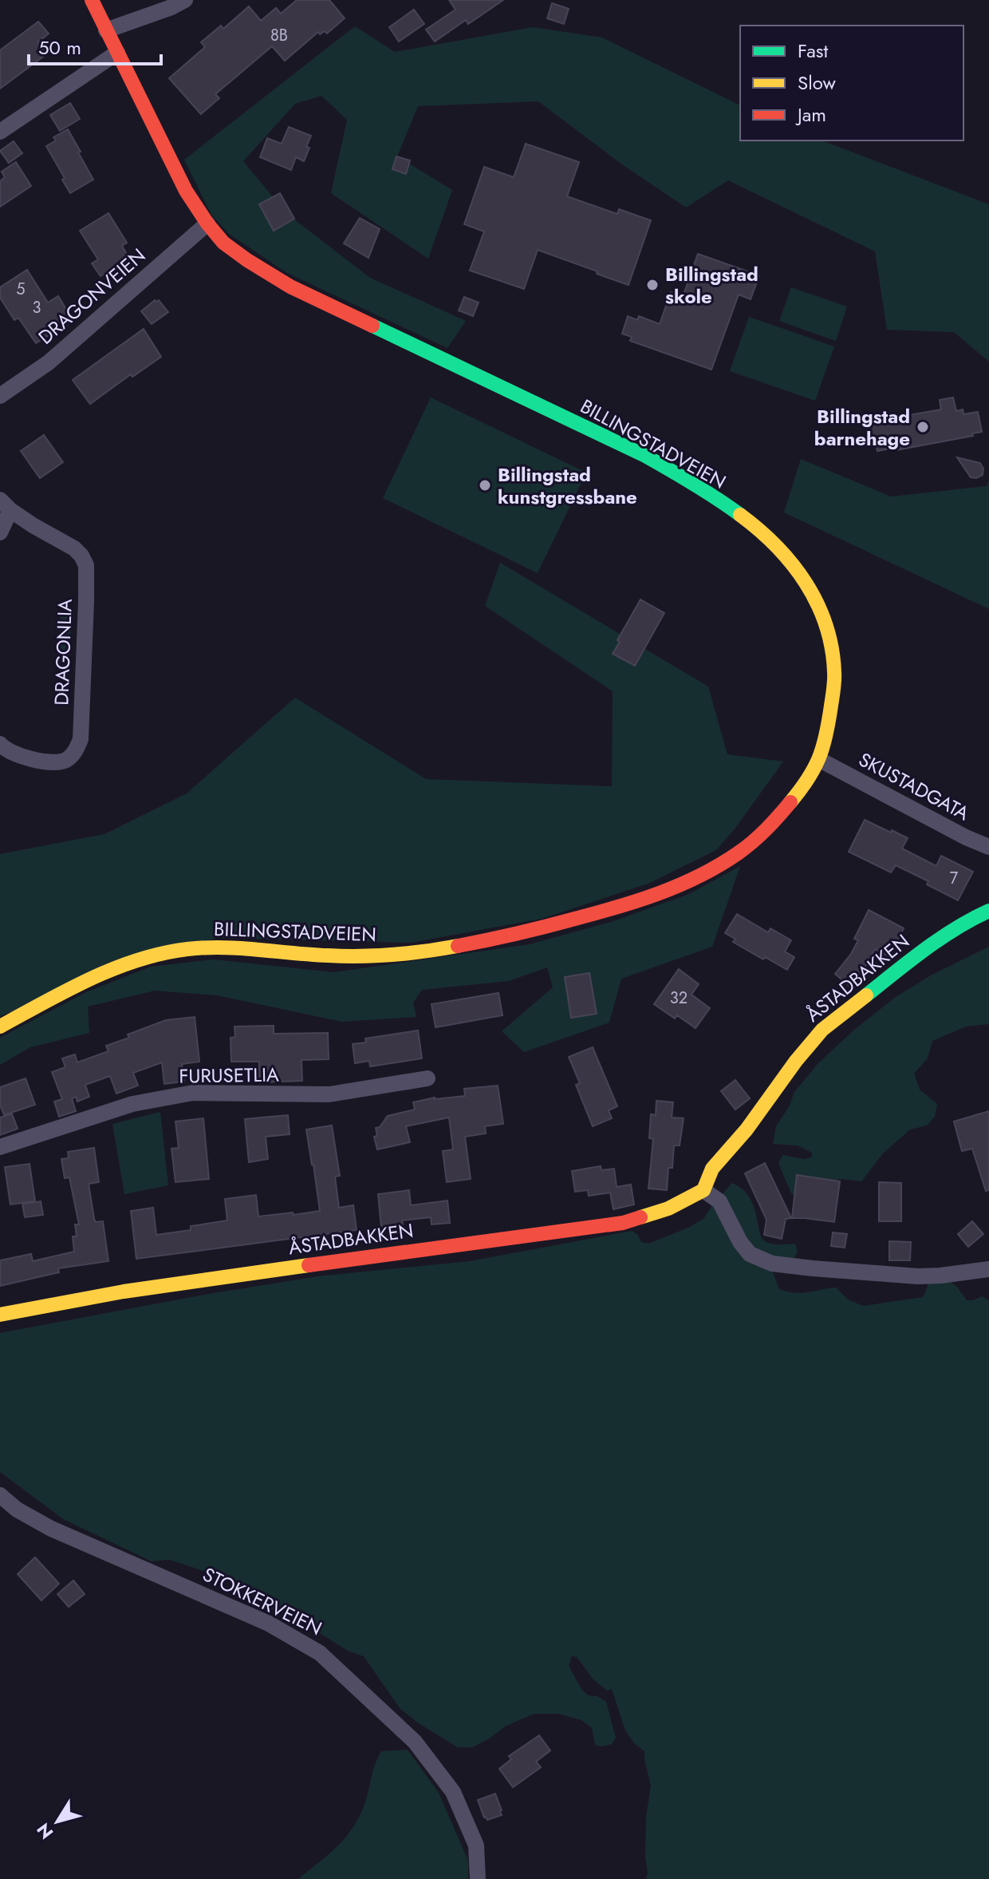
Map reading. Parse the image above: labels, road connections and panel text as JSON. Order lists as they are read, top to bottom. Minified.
{"streets":{"main road":["BILLINGSTADVEIEN","ÅSTADBAKKEN"],"street":["DRAGONVEIEN","DRAGONLIA","SKUSTADGATA","FURUSETLIA","STOKKERVEIEN"]},"crossings":[["DRAGONVEIEN","BILLINGSTADVEIEN"],["BILLINGSTADVEIEN","SKUSTADGATA"]],"places":["Billingstad skole","Billingstad barnehage","Billingstad kunstgressbane"],"house_numbers":["8B","5","3","7","32"],"legend":["Fast","Slow","Jam"],"scale_bar":"50 m","north":"bottom left"}
